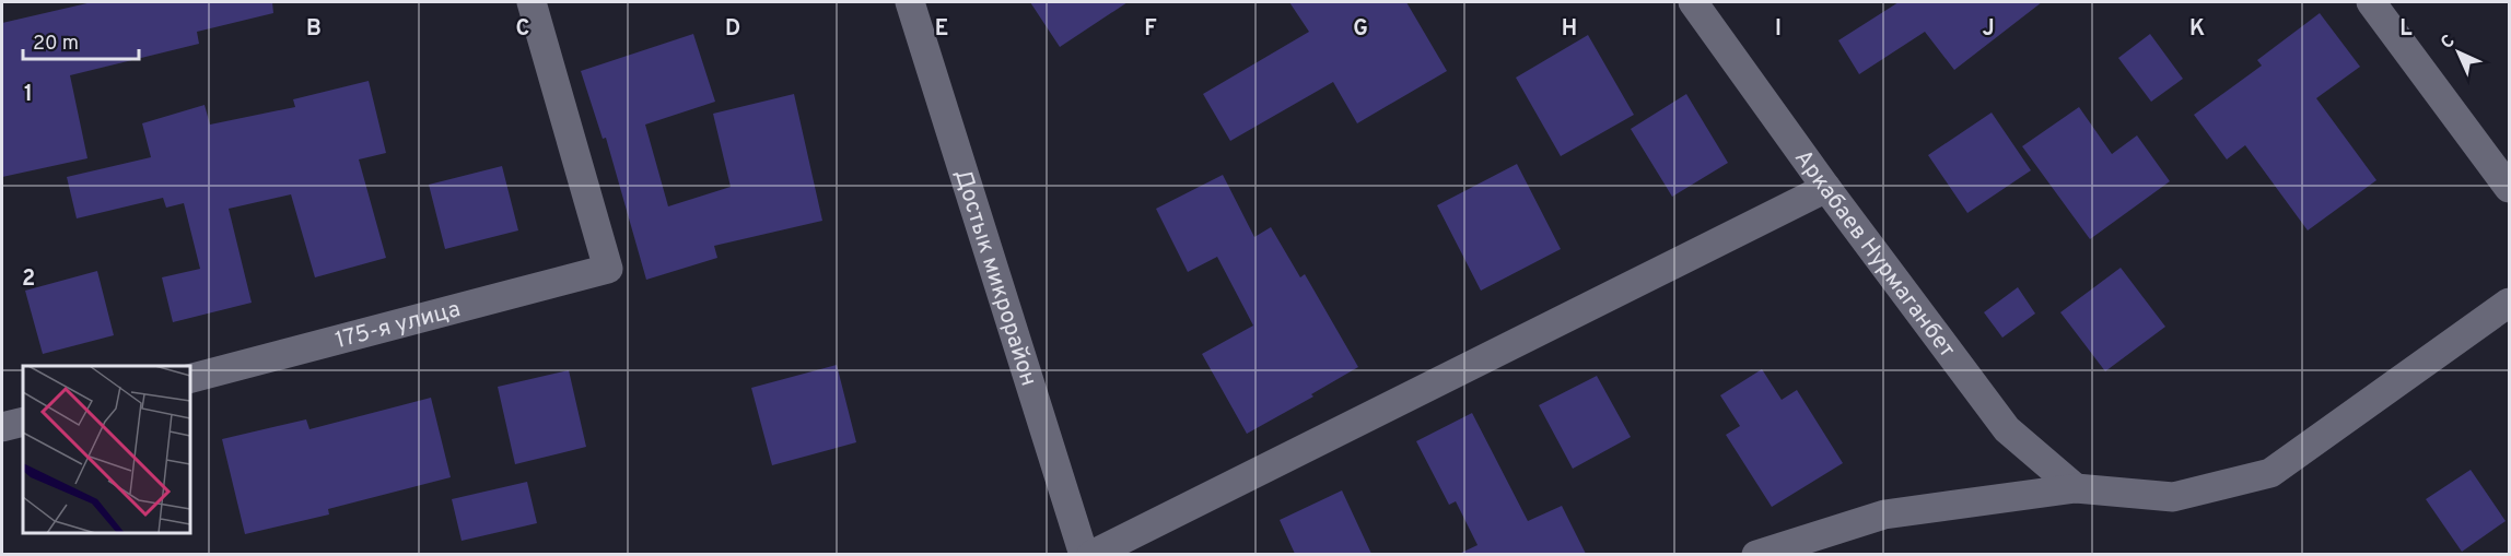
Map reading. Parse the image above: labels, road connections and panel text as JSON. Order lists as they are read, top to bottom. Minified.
{"streets":{"street":["Аркабаев Нурмаганбет","Достык микрорайон","175-я улица"]},"scale_bar":"20 m","north":"top left","grid":{"columns":["B","C","D","E","F","G","H","I","J","K","L"],"rows":["1","2"]}}
